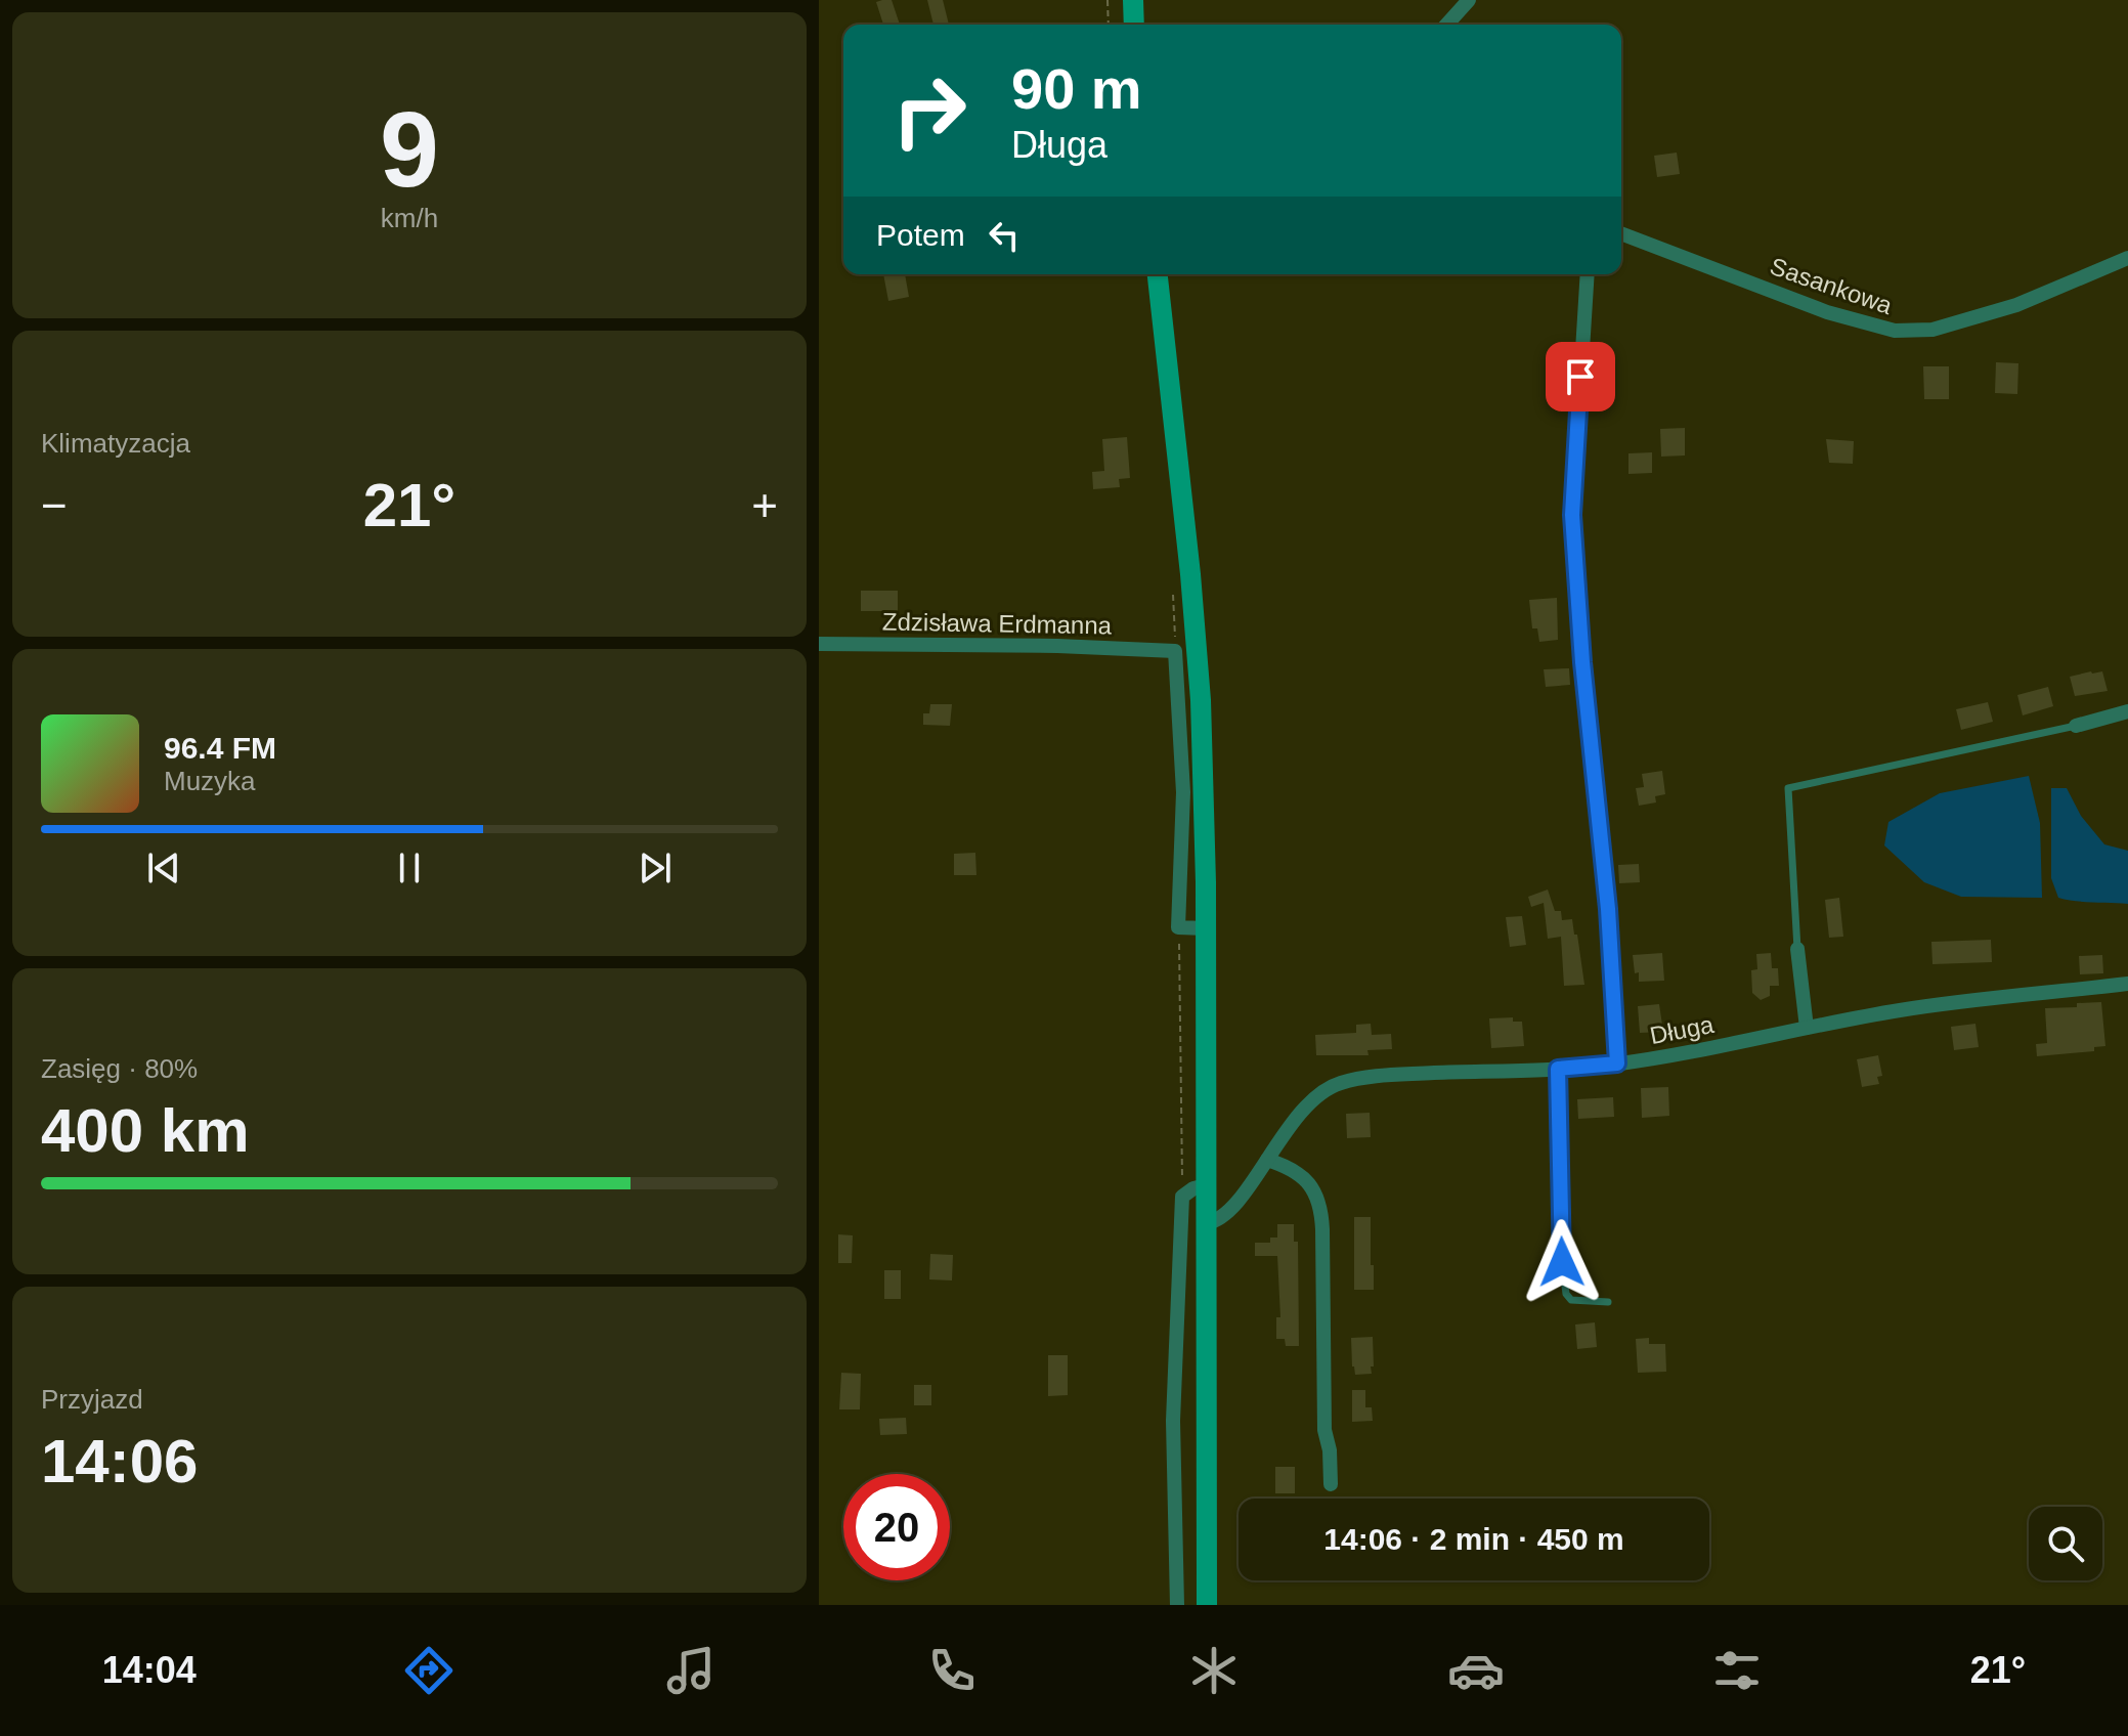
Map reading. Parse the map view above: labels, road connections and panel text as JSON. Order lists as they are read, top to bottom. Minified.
{"streets":{"street":["Sasankowa","Zdzisława Erdmanna","Długa"]},"page":{"tile":[["9","km/h"],"Klimatyzacja",["Zasięg · 80%","400 km"],["Przyjazd","14:06"]],"turn":["90 m","Długa"],"then":"Potem","heat":["−","21°","+"],"song":["96.4 FM","Muzyka"],"limit":"20","trip":"14:06 · 2 min · 450 m","tabs":["14:04","21°"]}}
